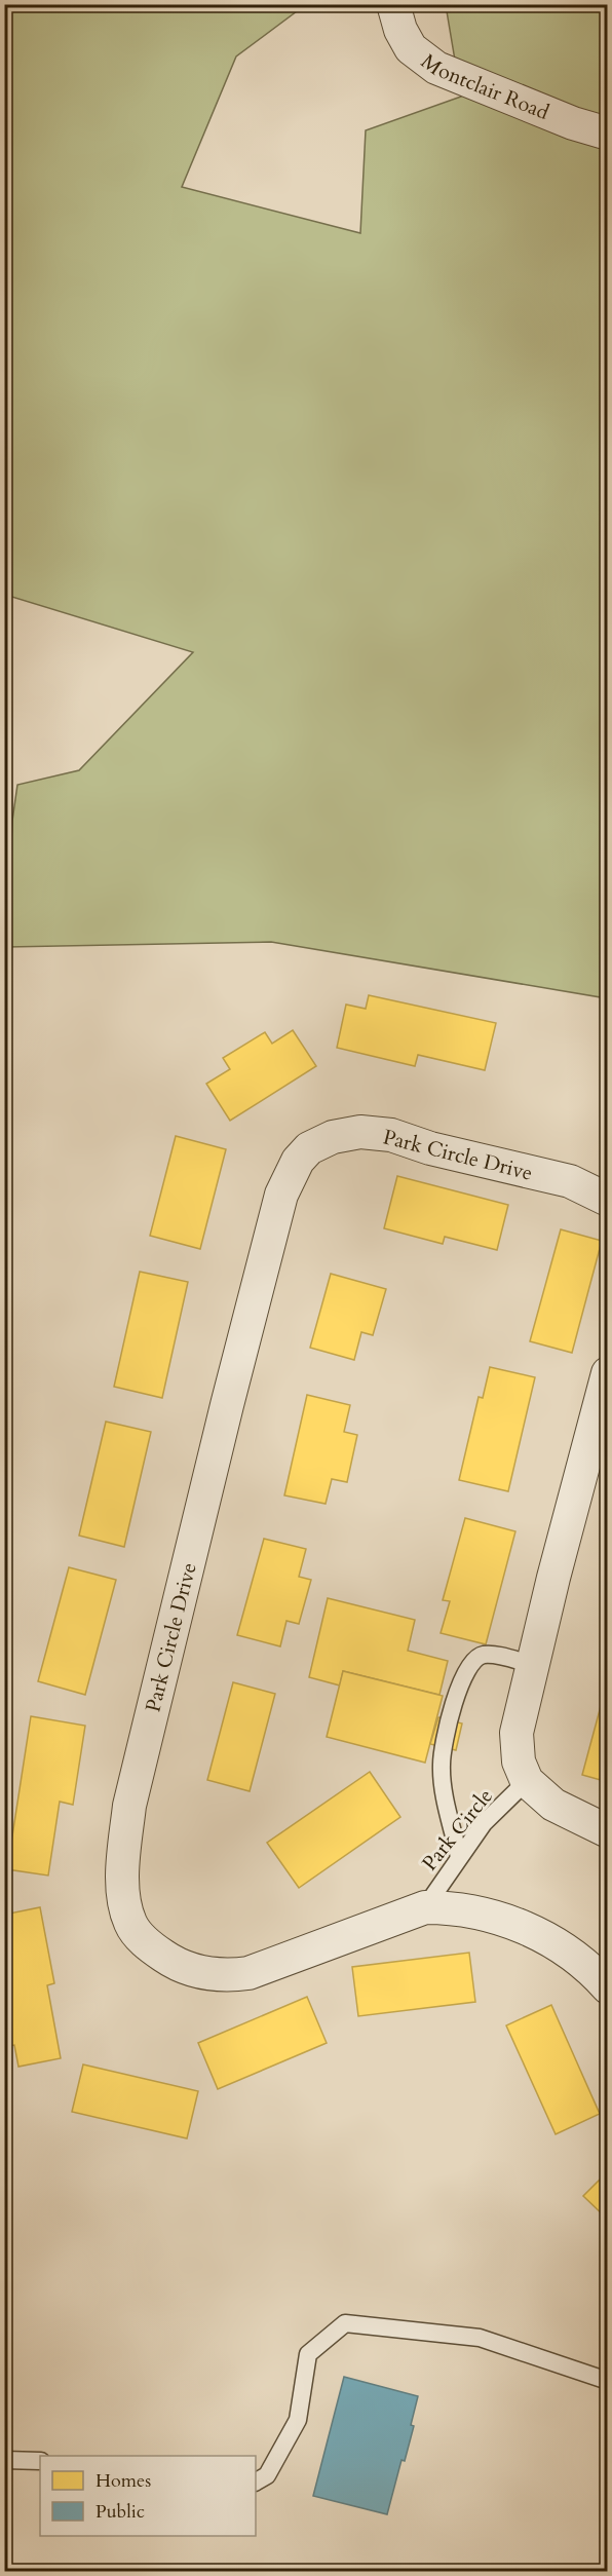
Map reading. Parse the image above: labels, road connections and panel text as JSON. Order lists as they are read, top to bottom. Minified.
{"streets":{"street":["Montclair Road","Park Circle Drive"],"lane":["Park Circle"]},"crossings":[["Park Circle Drive","Park Circle"]],"legend":["Homes","Public"]}
